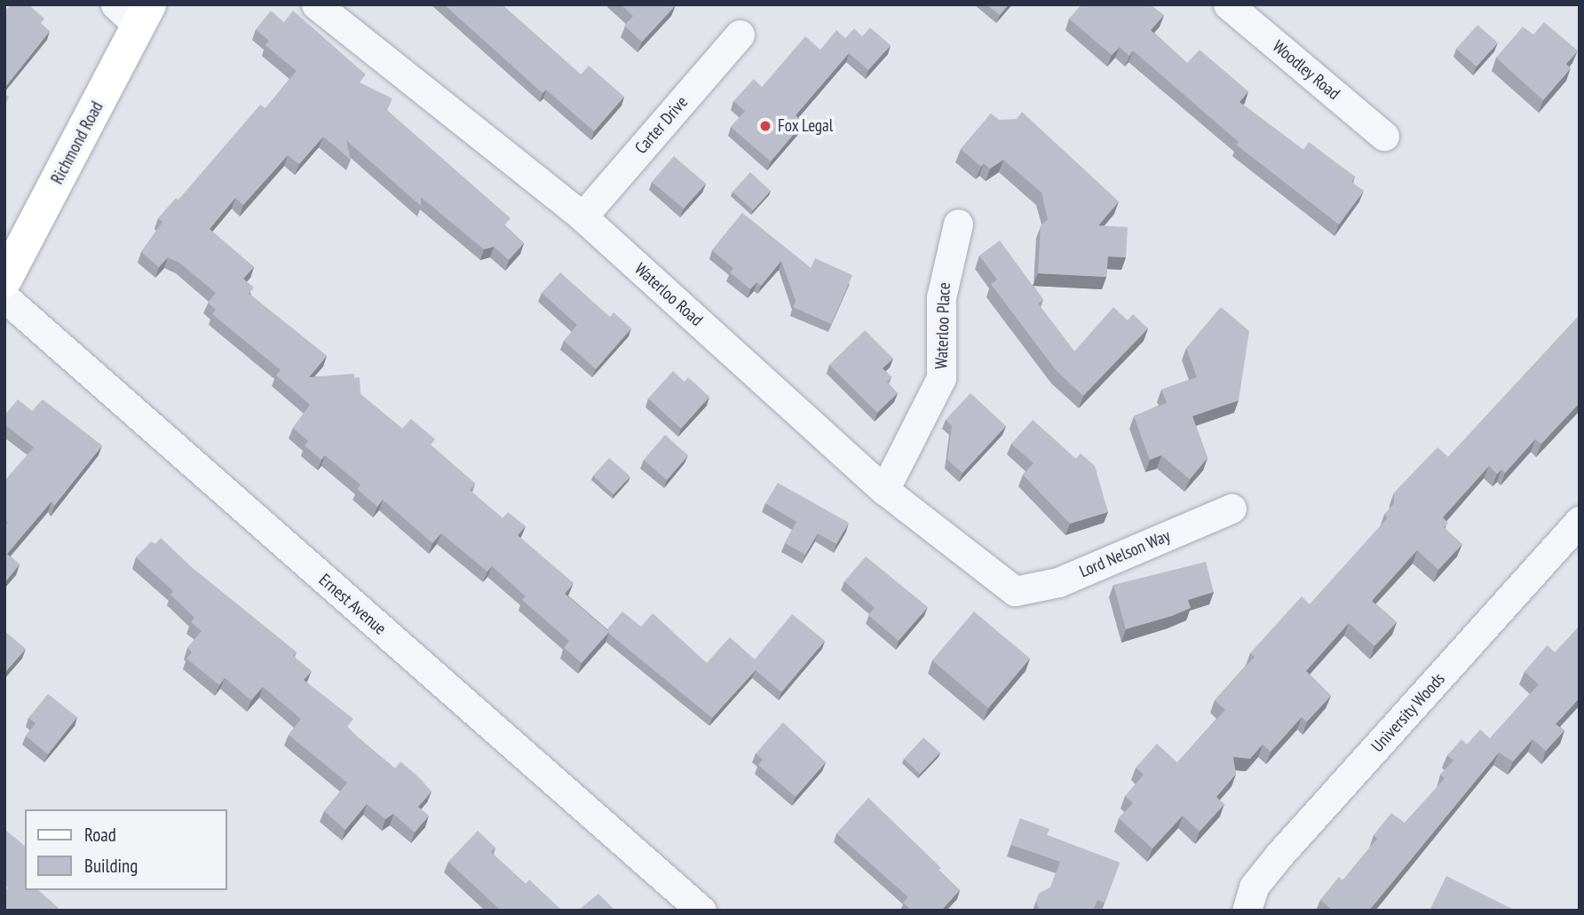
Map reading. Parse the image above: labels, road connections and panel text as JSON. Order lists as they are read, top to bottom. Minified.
{"streets":{"main road":["Richmond Road"],"street":["Woodley Road","Carter Drive","Waterloo Road","Waterloo Place","Lord Nelson Way","Ernest Avenue","University Woods"]},"crossings":[["Carter Drive","Waterloo Road"],["Waterloo Road","Waterloo Place"],["Waterloo Road","Lord Nelson Way"]],"places":["Fox Legal"],"legend":["Road","Building"]}
